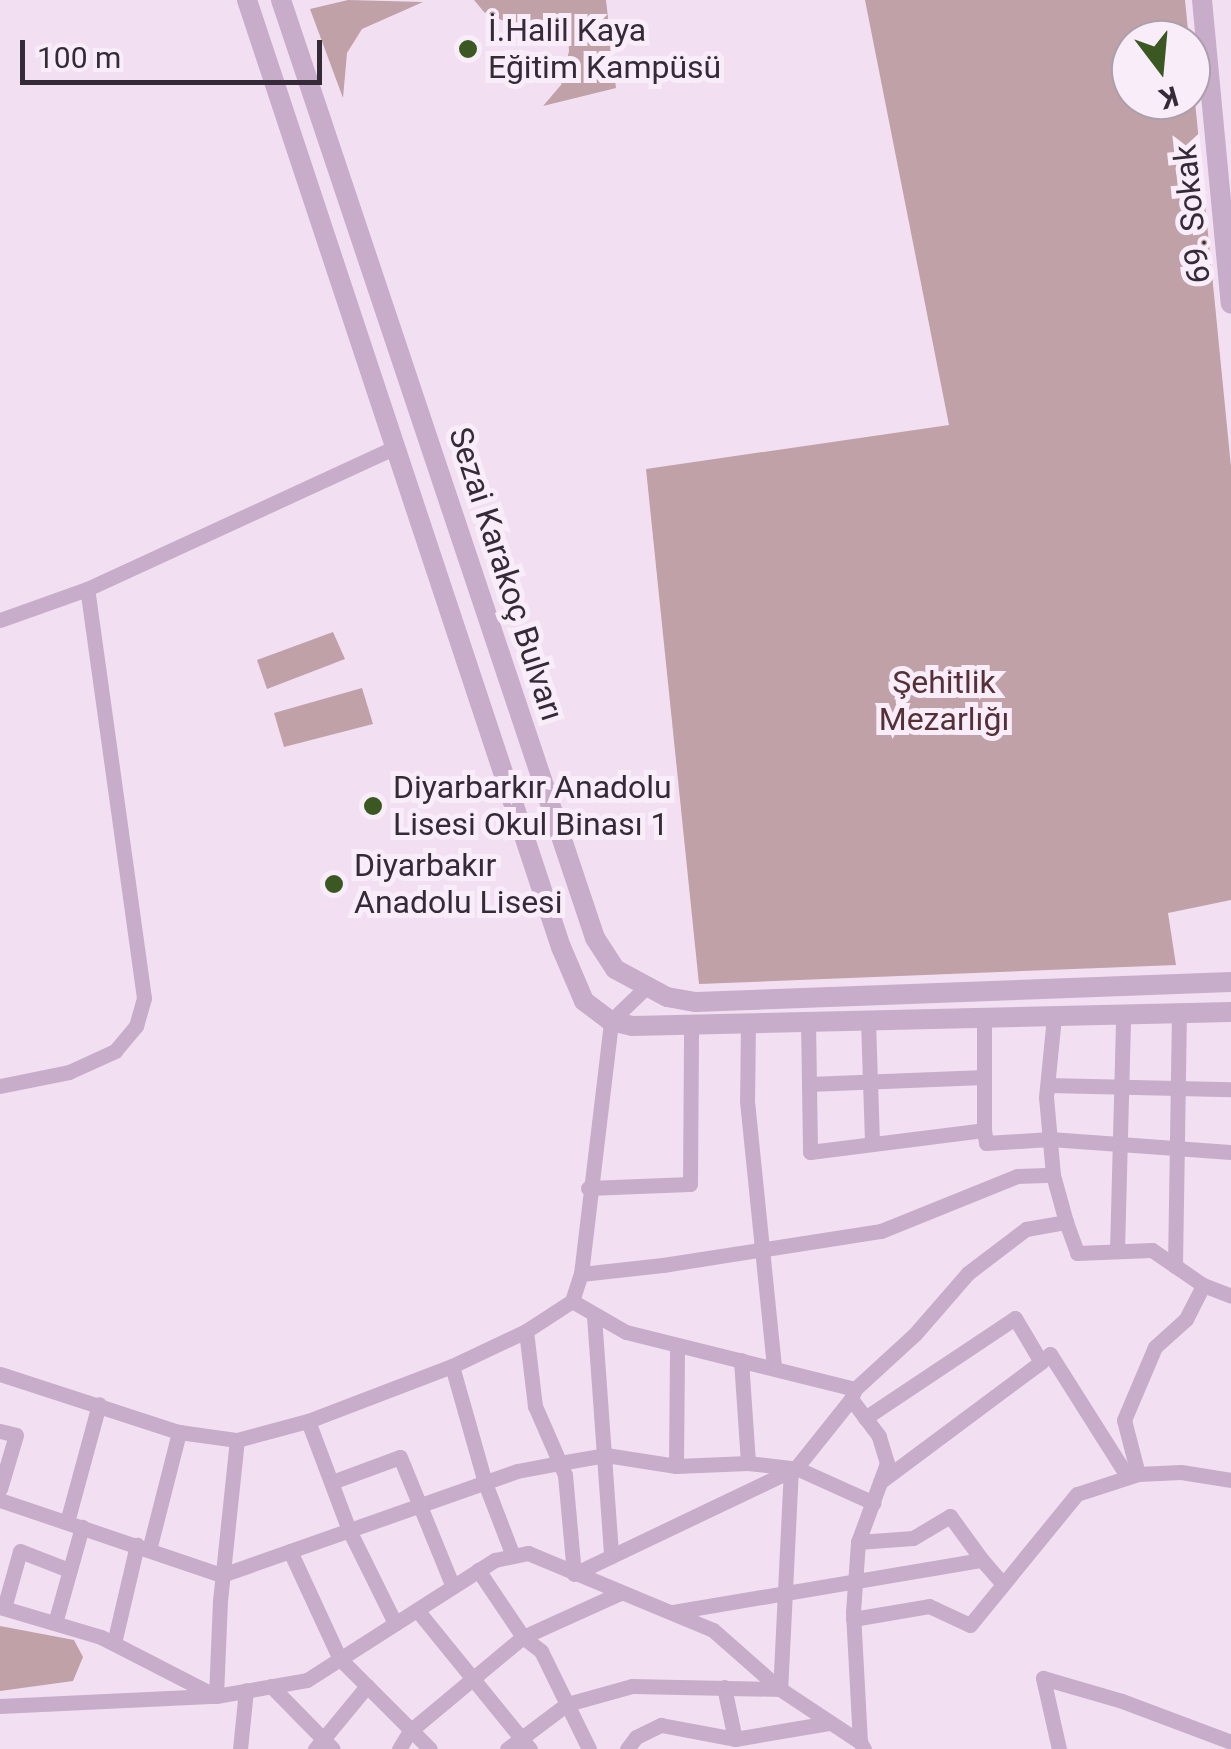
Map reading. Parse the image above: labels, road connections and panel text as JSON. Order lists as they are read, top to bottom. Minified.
{"streets":{"street":["69. Sokak","Sezai Karakoç Bulvarı"]},"parks":["Şehitlik Mezarlığı"],"places":["İ.Halil Kaya Eğitim Kampüsü","Diyarbarkır Anadolu Lisesi Okul Binası 1","Diyarbakır Anadolu Lisesi"],"scale_bar":"100 m","north":"bottom"}
